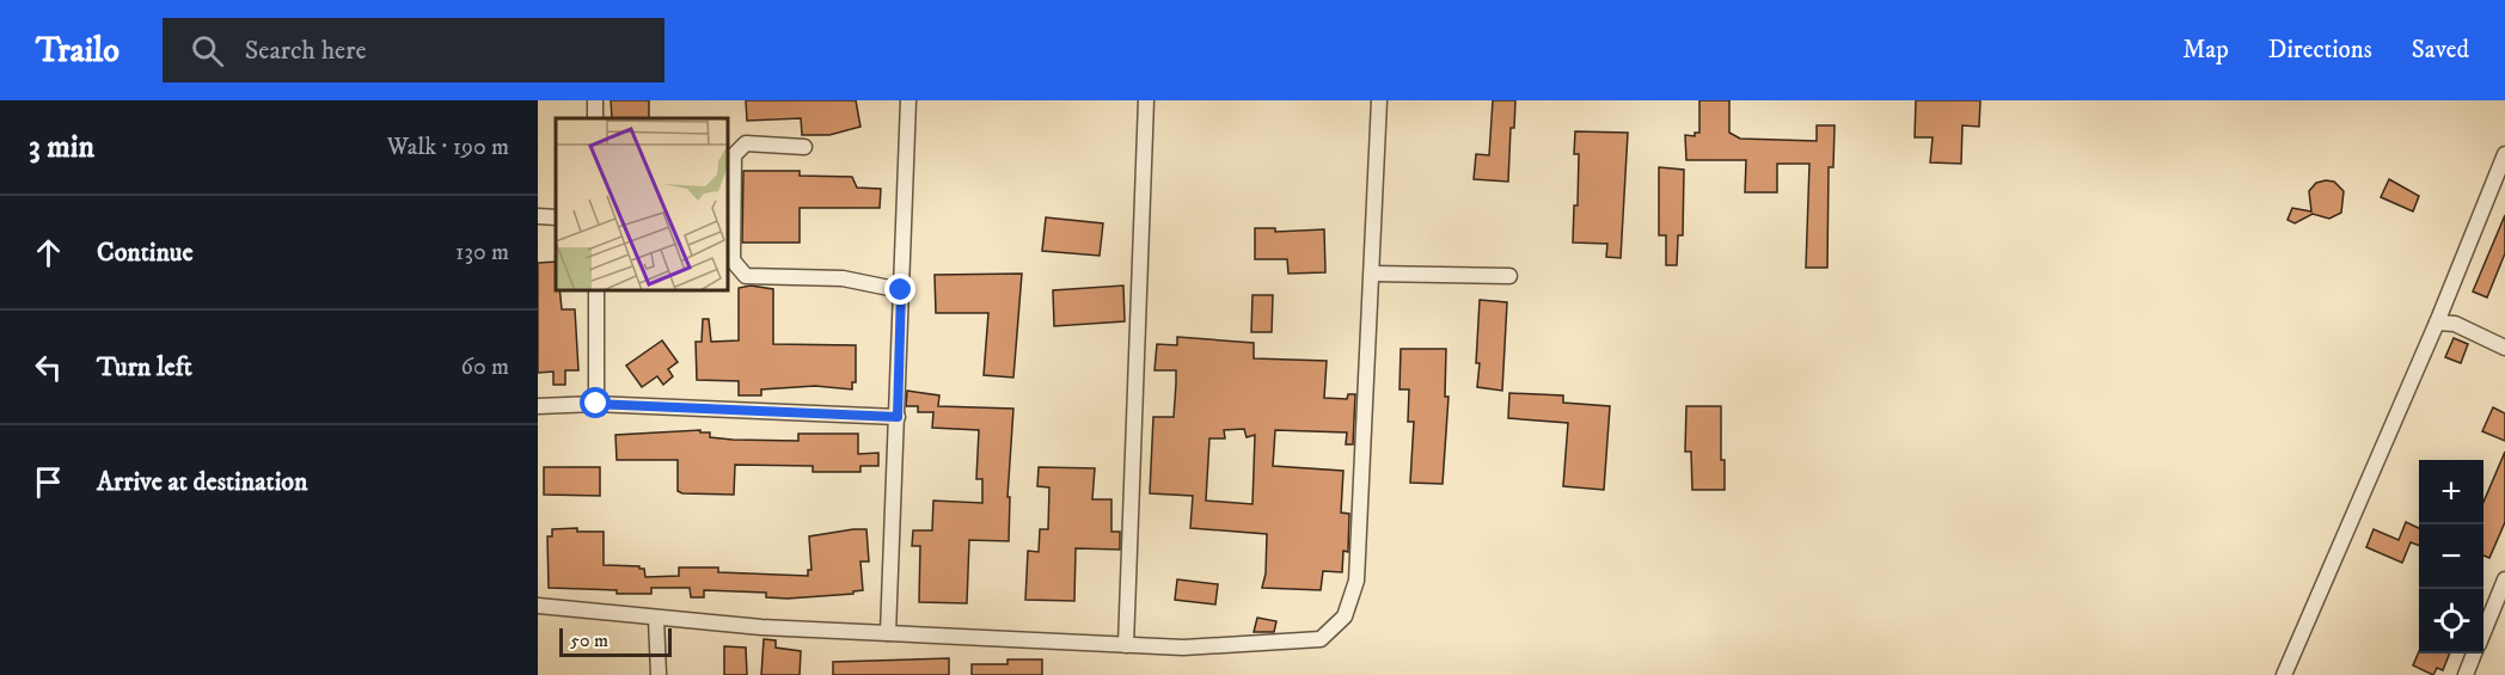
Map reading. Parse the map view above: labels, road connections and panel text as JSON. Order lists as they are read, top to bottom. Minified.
{"scale_bar":"50 m","page":{"header":"Trailo","search":"Search here","nav":["Map","Directions","Saved"],"heading":["3 min","Walk · 190 m"],"list":[["Continue","130 m"],["Turn left","60 m"],"Arrive at destination"],"map_buttons":["+","−"],"scale":"50 m"}}
